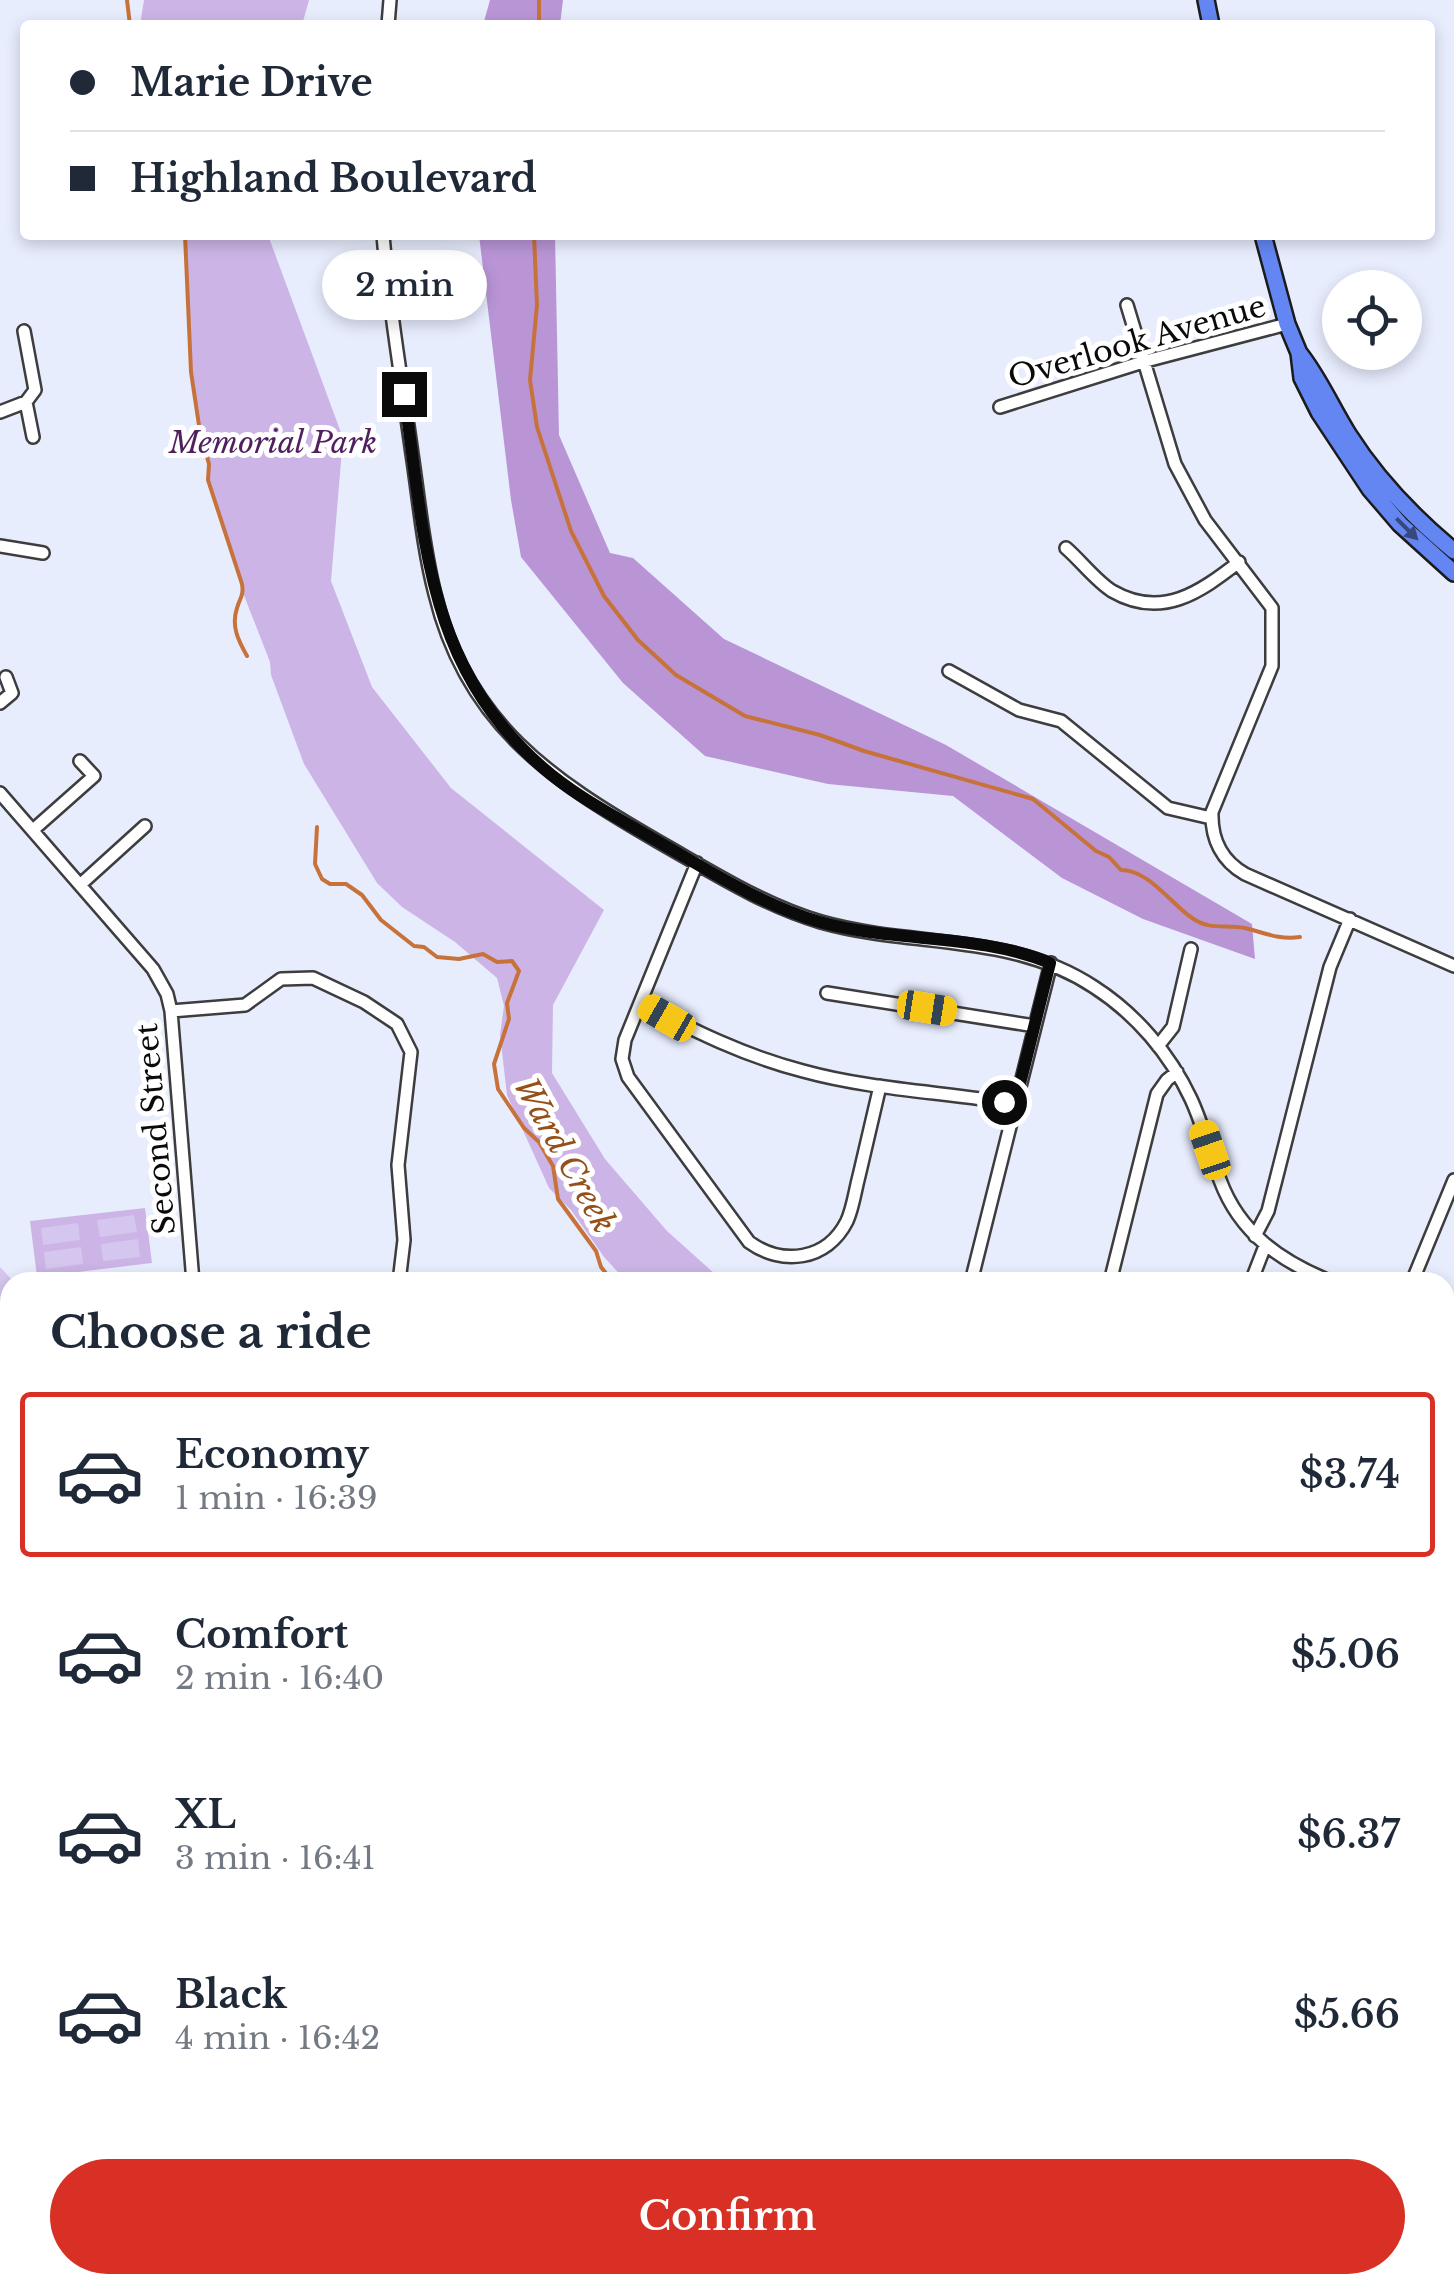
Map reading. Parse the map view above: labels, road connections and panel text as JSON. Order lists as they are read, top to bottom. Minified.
{"streets":{"street":["Overlook Avenue","Second Street"]},"water":["Ward Creek"],"parks":["Memorial Park"],"page":{"banner":["Marie Drive","Highland Boulevard"],"bubble":"2 min","heading":"Choose a ride","list":[{"name":"Economy","note":"1 min · 16:39","value":"$3.74"},{"name":"Comfort","note":"2 min · 16:40","value":"$5.06"},{"name":"XL","note":"3 min · 16:41","value":"$6.37"},{"name":"Black","note":"4 min · 16:42","value":"$5.66"}],"buttons":"Confirm"}}
